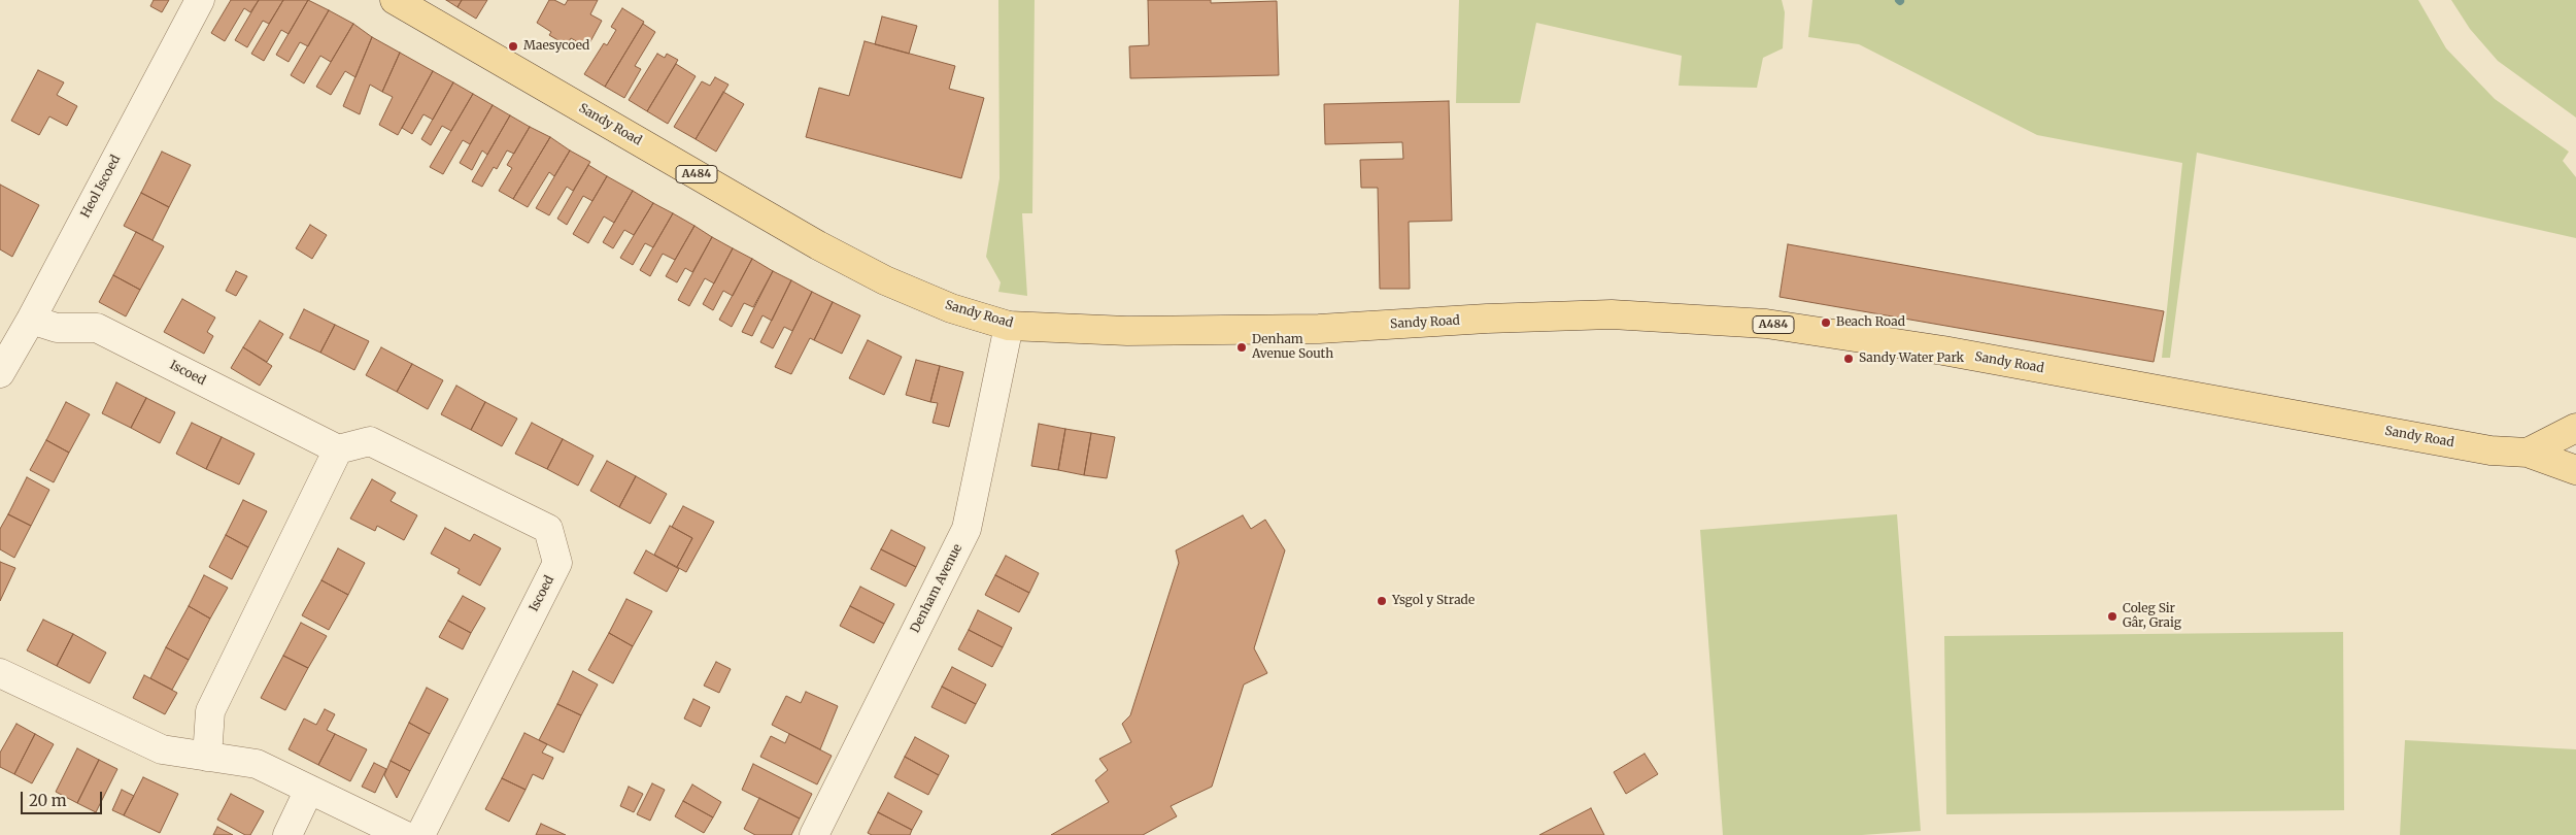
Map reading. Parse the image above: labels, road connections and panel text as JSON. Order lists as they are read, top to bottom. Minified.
{"streets":{"main road":["Sandy Road","A484"],"street":["Heol Iscoed","Iscoed","Denham Avenue"]},"crossings":[["Sandy Road","Denham Avenue"],["Heol Iscoed","Iscoed"]],"places":["Maesycoed","Beach Road","Denham Avenue South","Sandy Water Park","Ysgol y Strade","Coleg Sir Gâr, Graig"],"scale_bar":"20 m"}
